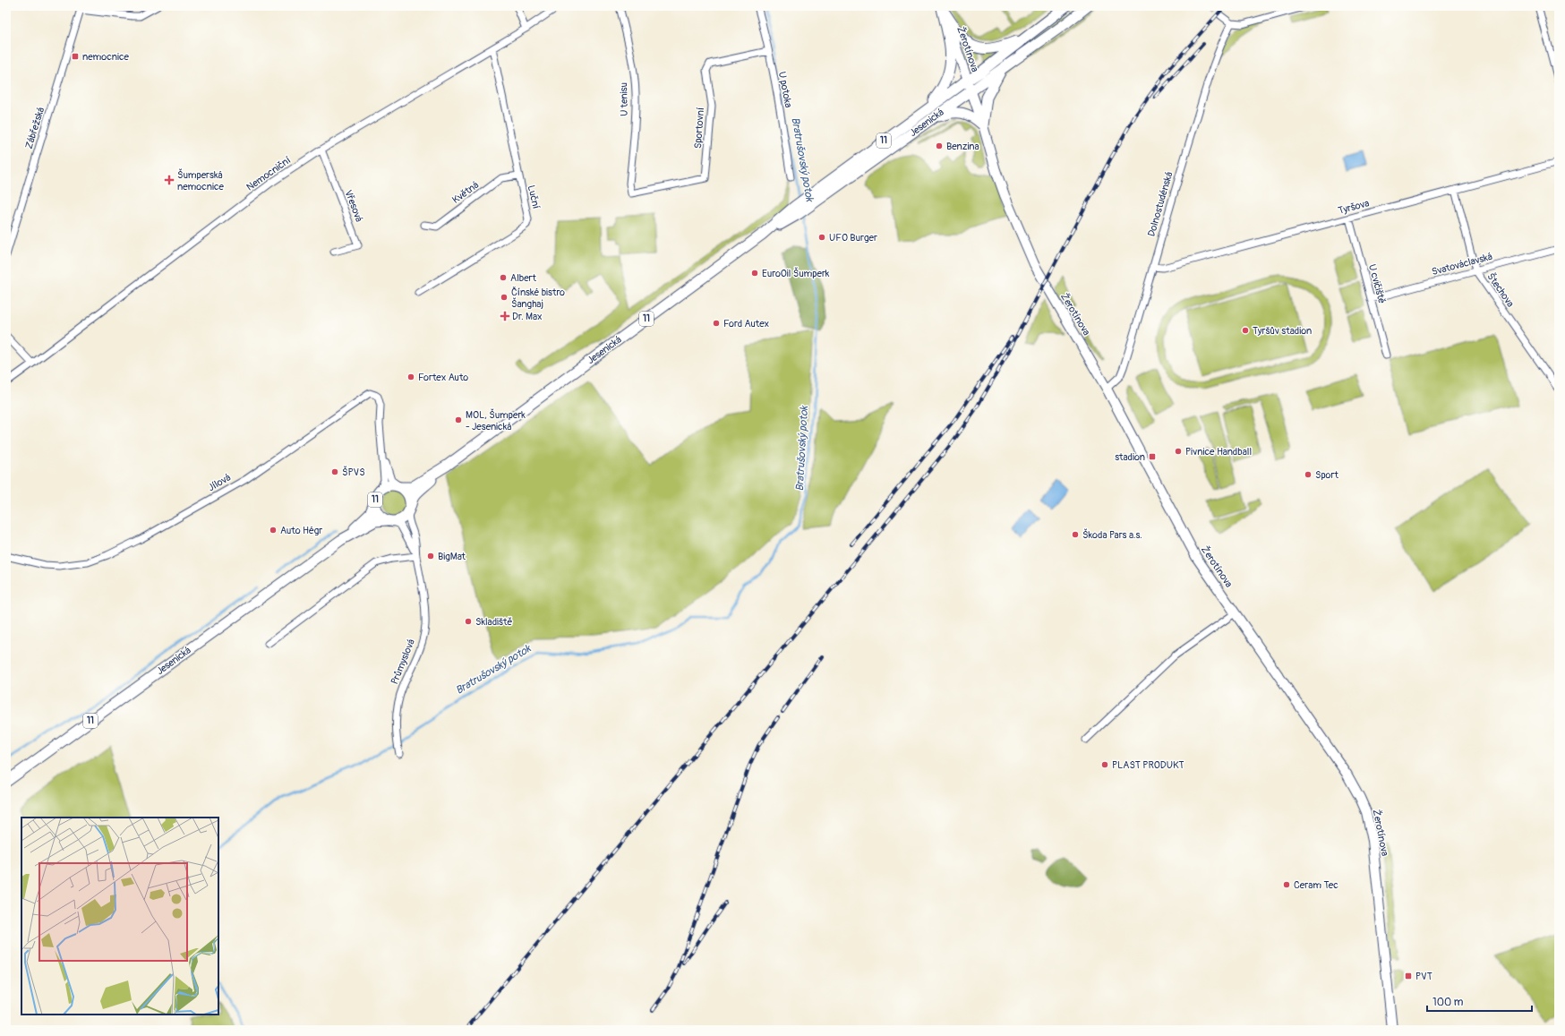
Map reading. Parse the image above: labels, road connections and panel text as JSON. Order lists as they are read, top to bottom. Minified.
{"streets":{"main road":["Jesenická","11"],"street":["Žerotínova","U potoka","U tenisu","Zábřežská","Sportovní","Nemocniční","Květná","Luční","Dolnostudénská","Vřesová","Tyršova","Svatováclavská","U cvičiště","Štechova","Jílová","Průmyslová"]},"crossings":[["Žerotínova","Jesenická"],["Žerotínova","Dolnostudénská"],["U potoka","Sportovní"],["U tenisu","Sportovní"],["Jesenická","11"],["Jesenická","Jílová"],["Jesenická","Průmyslová"],["11","Jílová"],["11","Průmyslová"],["Nemocniční","Luční"],["Nemocniční","Vřesová"],["Květná","Luční"],["Dolnostudénská","Tyršova"],["Tyršova","U cvičiště"],["Tyršova","Štechova"],["Svatováclavská","U cvičiště"],["Svatováclavská","Štechova"],["Jílová","Průmyslová"]],"water":["Bratrušovský potok"],"places":{"transit":["nemocnice","stadion","PVT"],"other":["Benzina","UFO Burger","EuroOil Šumperk","Albert","Čínské bistro Šanghaj","Ford Autex","Tyršův stadion","Fortex Auto","MOL, Šumperk - Jesenická","Pivnice Handball","ŠPVS","Sport","Auto Hégr","Škoda Pars a.s.","BigMat","Skladiště","PLAST PRODUKT","Ceram Tec"],"health":["Šumperská nemocnice","Dr. Max"]},"scale_bar":"100 m"}
